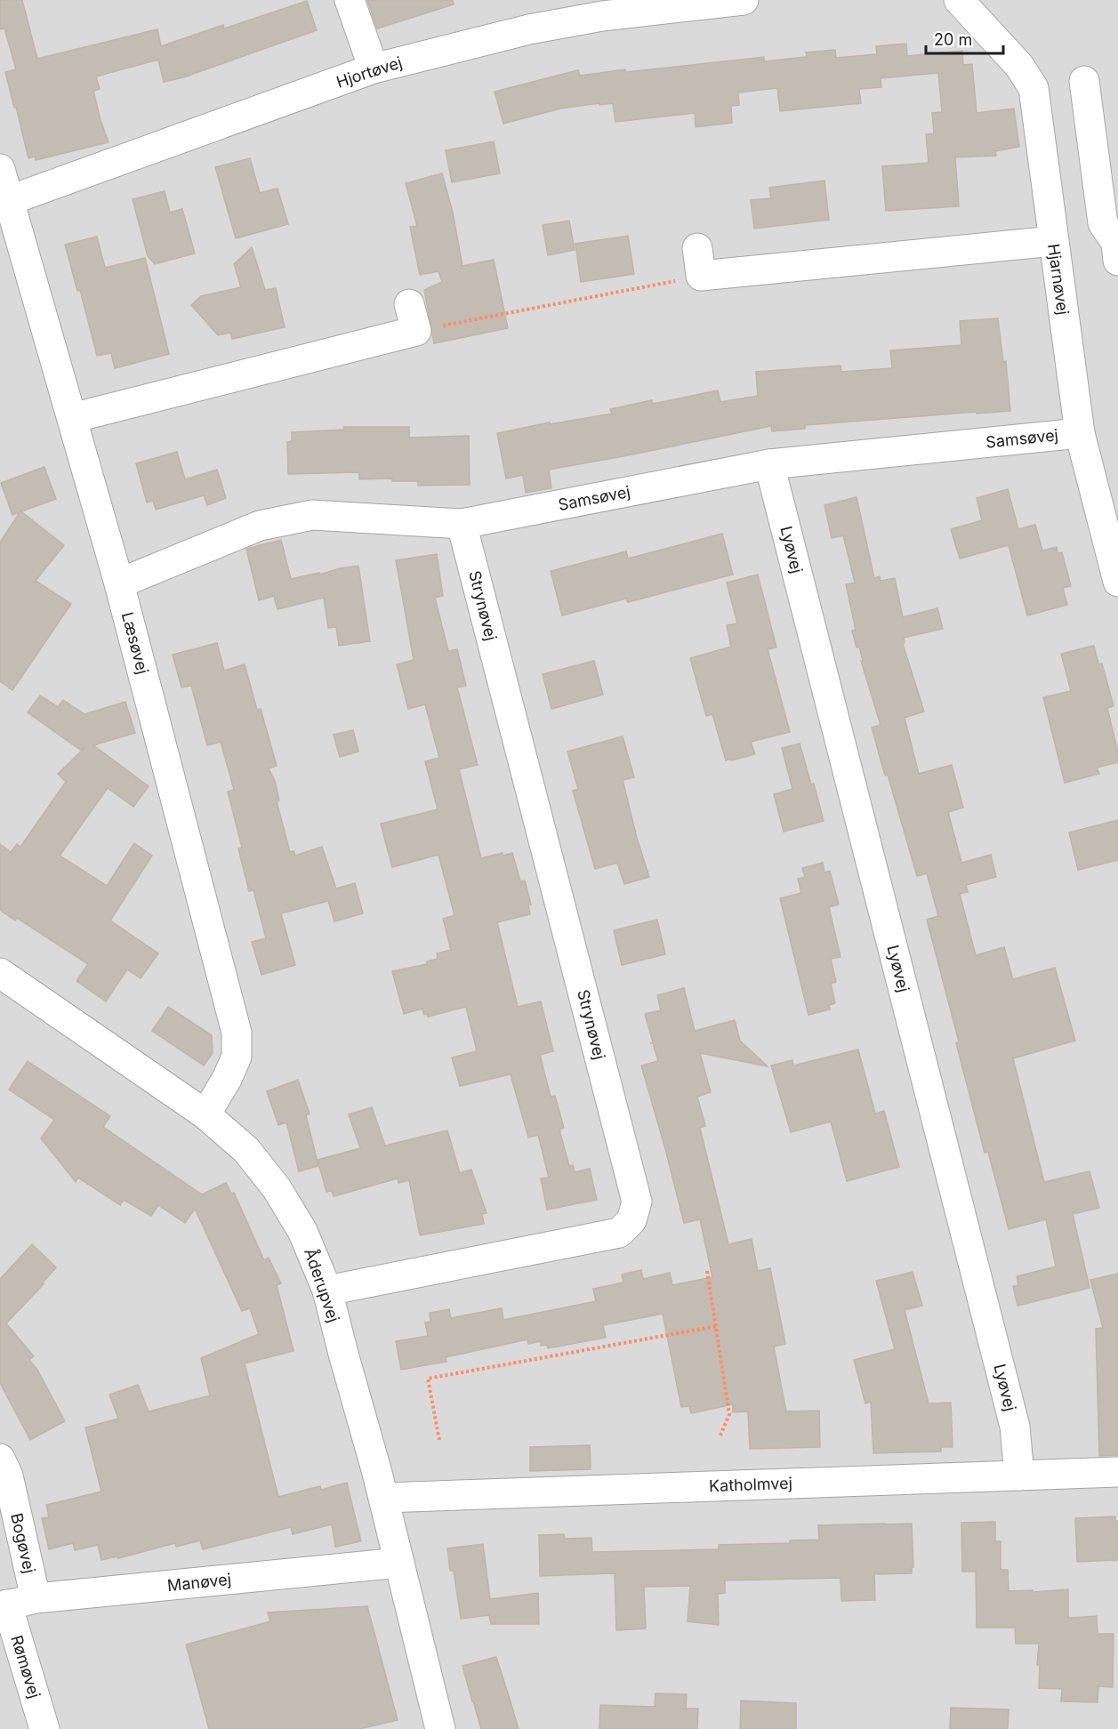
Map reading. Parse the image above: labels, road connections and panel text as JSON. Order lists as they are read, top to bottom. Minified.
{"streets":{"street":["Hjortøvej","Hjarnøvej","Samsøvej","Lyøvej","Strynøvej","Læsøvej","Åderupvej","Katholmvej","Bogøvej","Manøvej","Rømøvej"]},"crossings":[["Hjortøvej","Læsøvej"],["Hjarnøvej","Samsøvej"],["Samsøvej","Lyøvej"],["Samsøvej","Strynøvej"],["Samsøvej","Læsøvej"],["Lyøvej","Katholmvej"],["Strynøvej","Åderupvej"],["Læsøvej","Åderupvej"],["Åderupvej","Katholmvej"],["Åderupvej","Manøvej"],["Bogøvej","Manøvej"],["Manøvej","Rømøvej"]],"scale_bar":"20 m"}
